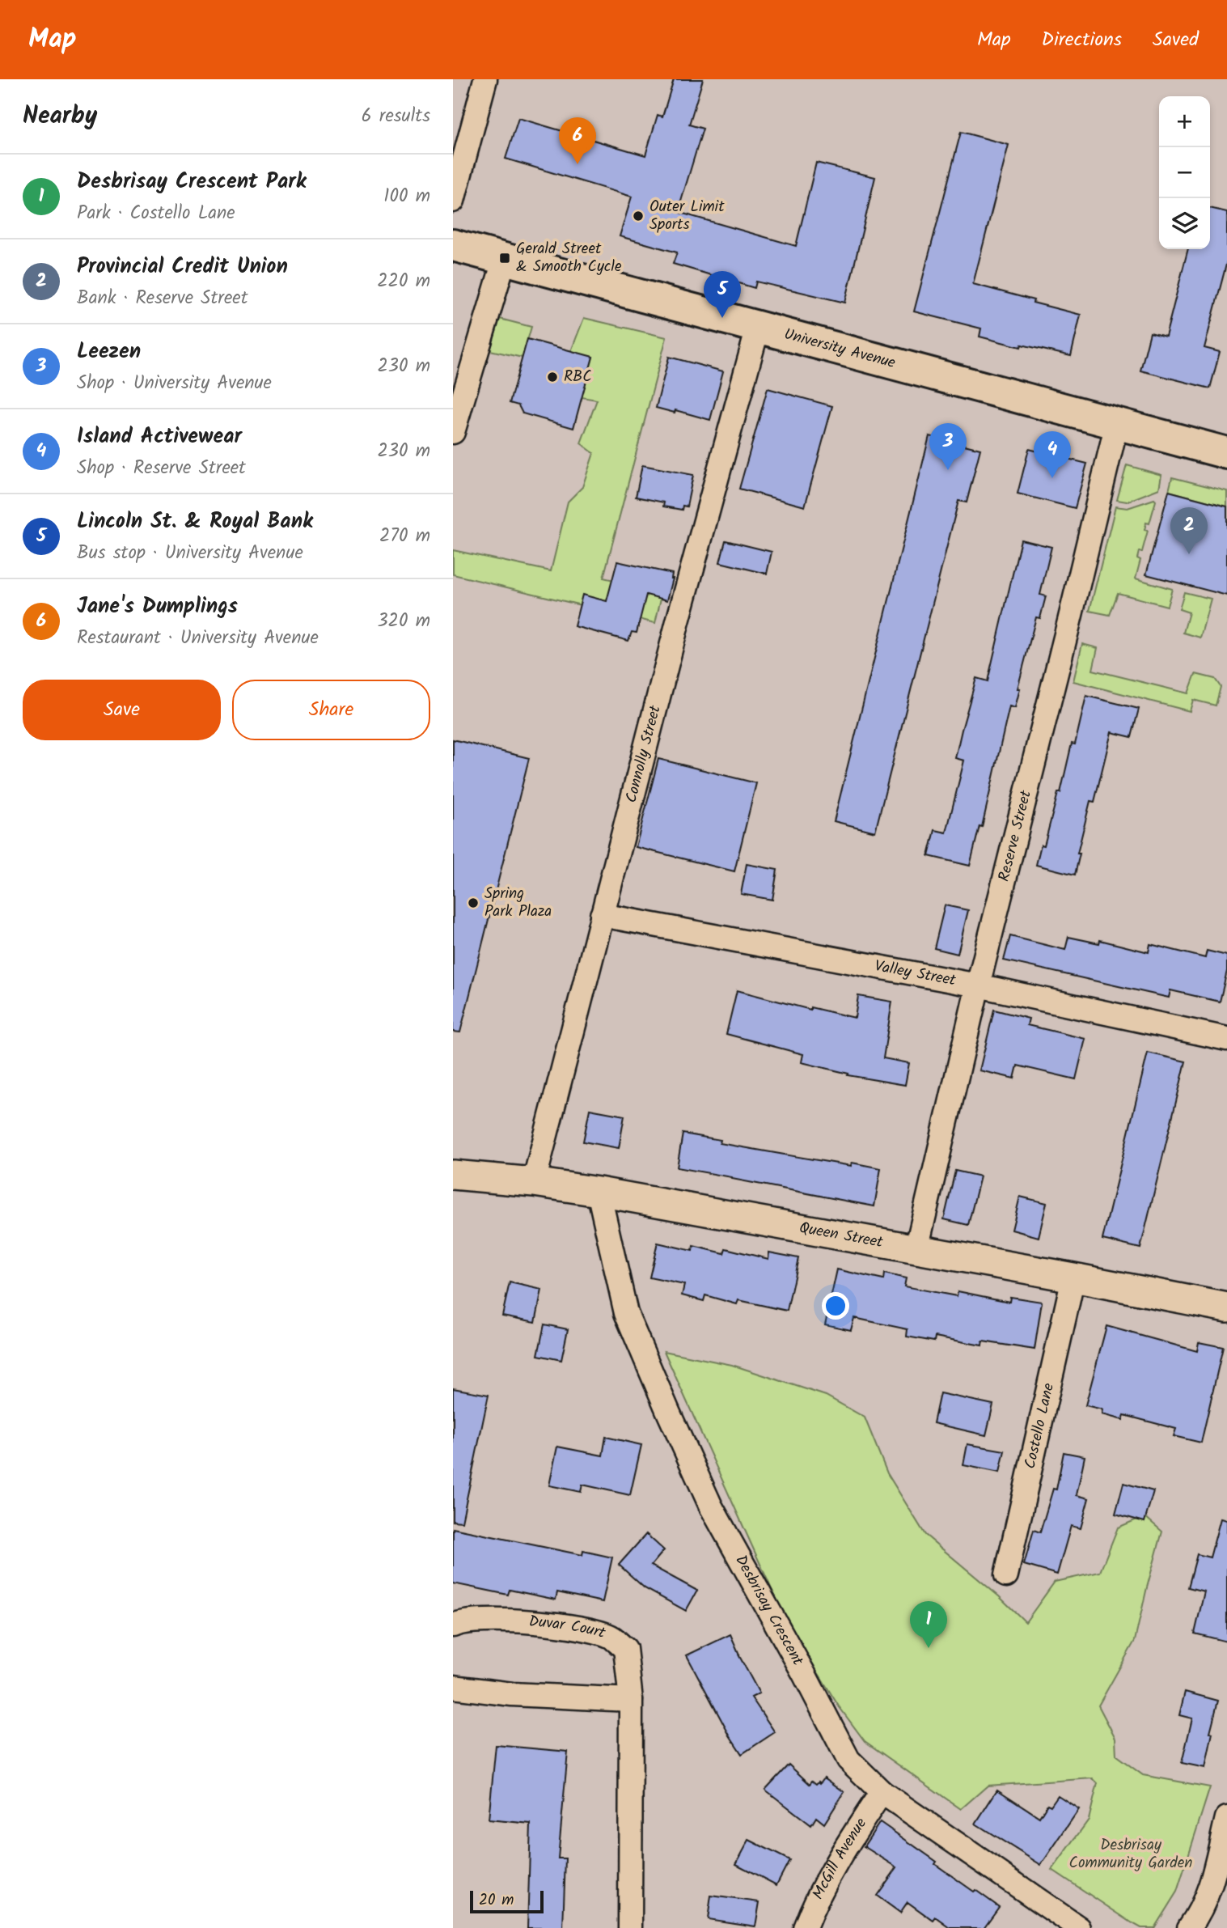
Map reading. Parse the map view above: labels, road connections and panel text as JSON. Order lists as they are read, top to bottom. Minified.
{"streets":{"main road":["University Avenue"],"street":["Connolly Street","Reserve Street","Valley Street","Queen Street","Costello Lane","Desbrisay Crescent","Duvar Court","McGill Avenue"]},"crossings":[["University Avenue","Connolly Street"],["University Avenue","Reserve Street"],["Connolly Street","Valley Street"],["Connolly Street","Queen Street"],["Reserve Street","Valley Street"],["Reserve Street","Queen Street"],["Queen Street","Costello Lane"],["Queen Street","Desbrisay Crescent"],["Desbrisay Crescent","McGill Avenue"]],"parks":["Desbrisay Community Garden"],"places":{"other":["Outer Limit Sports","RBC","Spring Park Plaza"],"transit":["Gerald Street & Smooth Cycle"]},"scale_bar":"20 m","page":{"header":"Map","nav":["Map","Directions","Saved"],"heading":["Nearby","6 results"],"map_buttons":["+","−"],"pins":["6","5","3","4","2","1"],"list":[{"mark":"1","name":"Desbrisay Crescent Park","note":"Park · Costello Lane","value":"100 m"},{"mark":"2","name":"Provincial Credit Union","note":"Bank · Reserve Street","value":"220 m"},{"mark":"3","name":"Leezen","note":"Shop · University Avenue","value":"230 m"},{"mark":"4","name":"Island Activewear","note":"Shop · Reserve Street","value":"230 m"},{"mark":"5","name":"Lincoln St. & Royal Bank","note":"Bus stop · University Avenue","value":"270 m"},{"mark":"6","name":"Jane's Dumplings","note":"Restaurant · University Avenue","value":"320 m"}],"buttons":["Save","Share"],"scale":"20 m"}}
